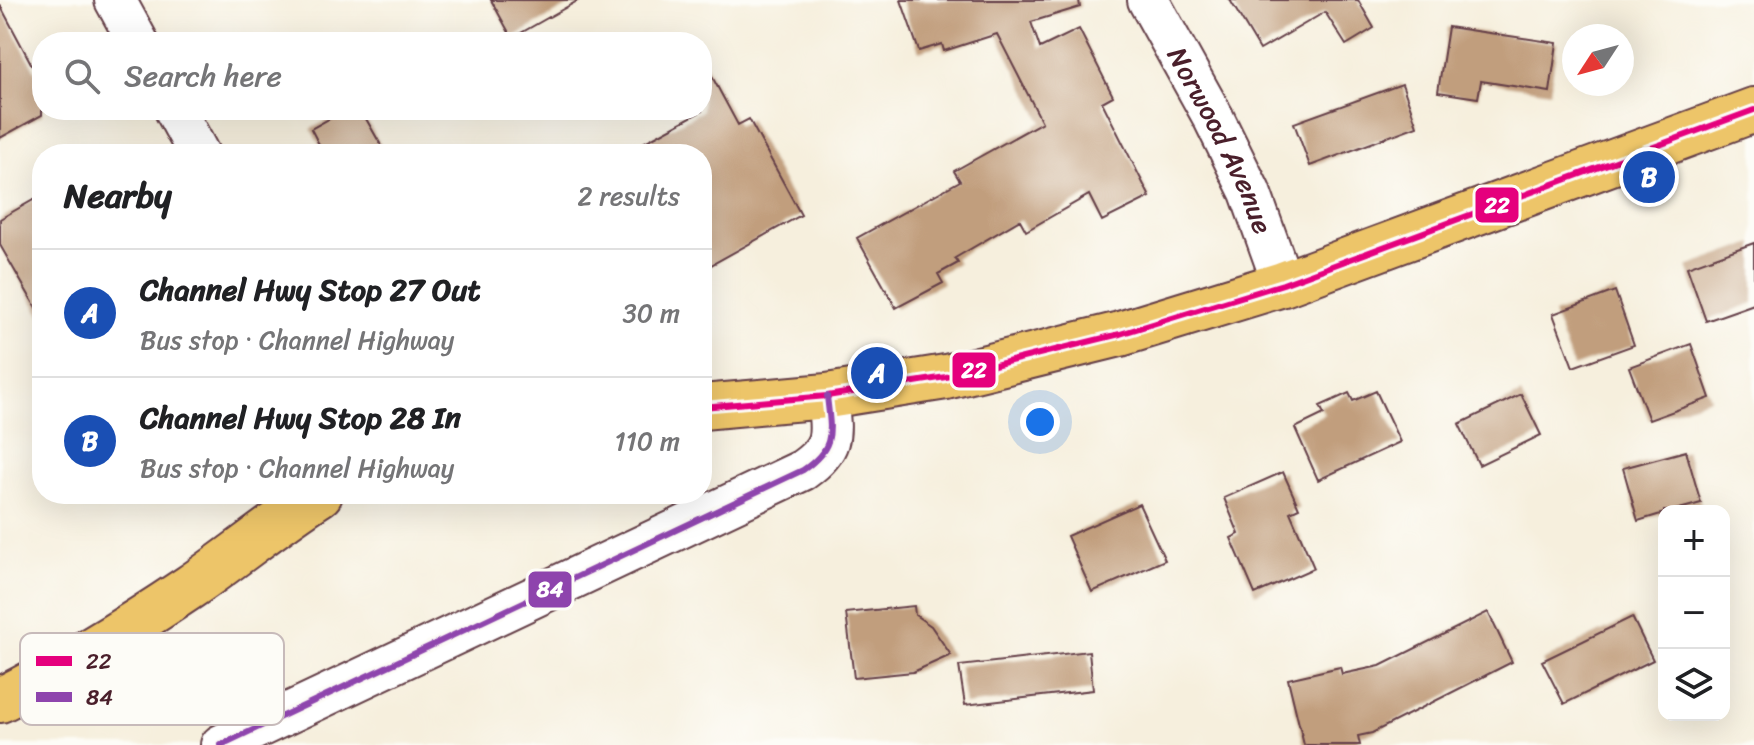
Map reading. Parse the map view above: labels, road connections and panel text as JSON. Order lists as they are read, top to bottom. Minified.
{"streets":{"street":["Norwood Avenue"]},"lines":["transit line 22","transit line 84"],"legend":["22","84"],"north":"bottom left","page":{"search":"Search here","heading":["Nearby","2 results"],"pins":["B","A"],"list":[{"mark":"A","name":"Channel Hwy Stop 27 Out","note":"Bus stop · Channel Highway","value":"30 m"},{"mark":"B","name":"Channel Hwy Stop 28 In","note":"Bus stop · Channel Highway","value":"110 m"}],"map_buttons":["+","−"]}}
